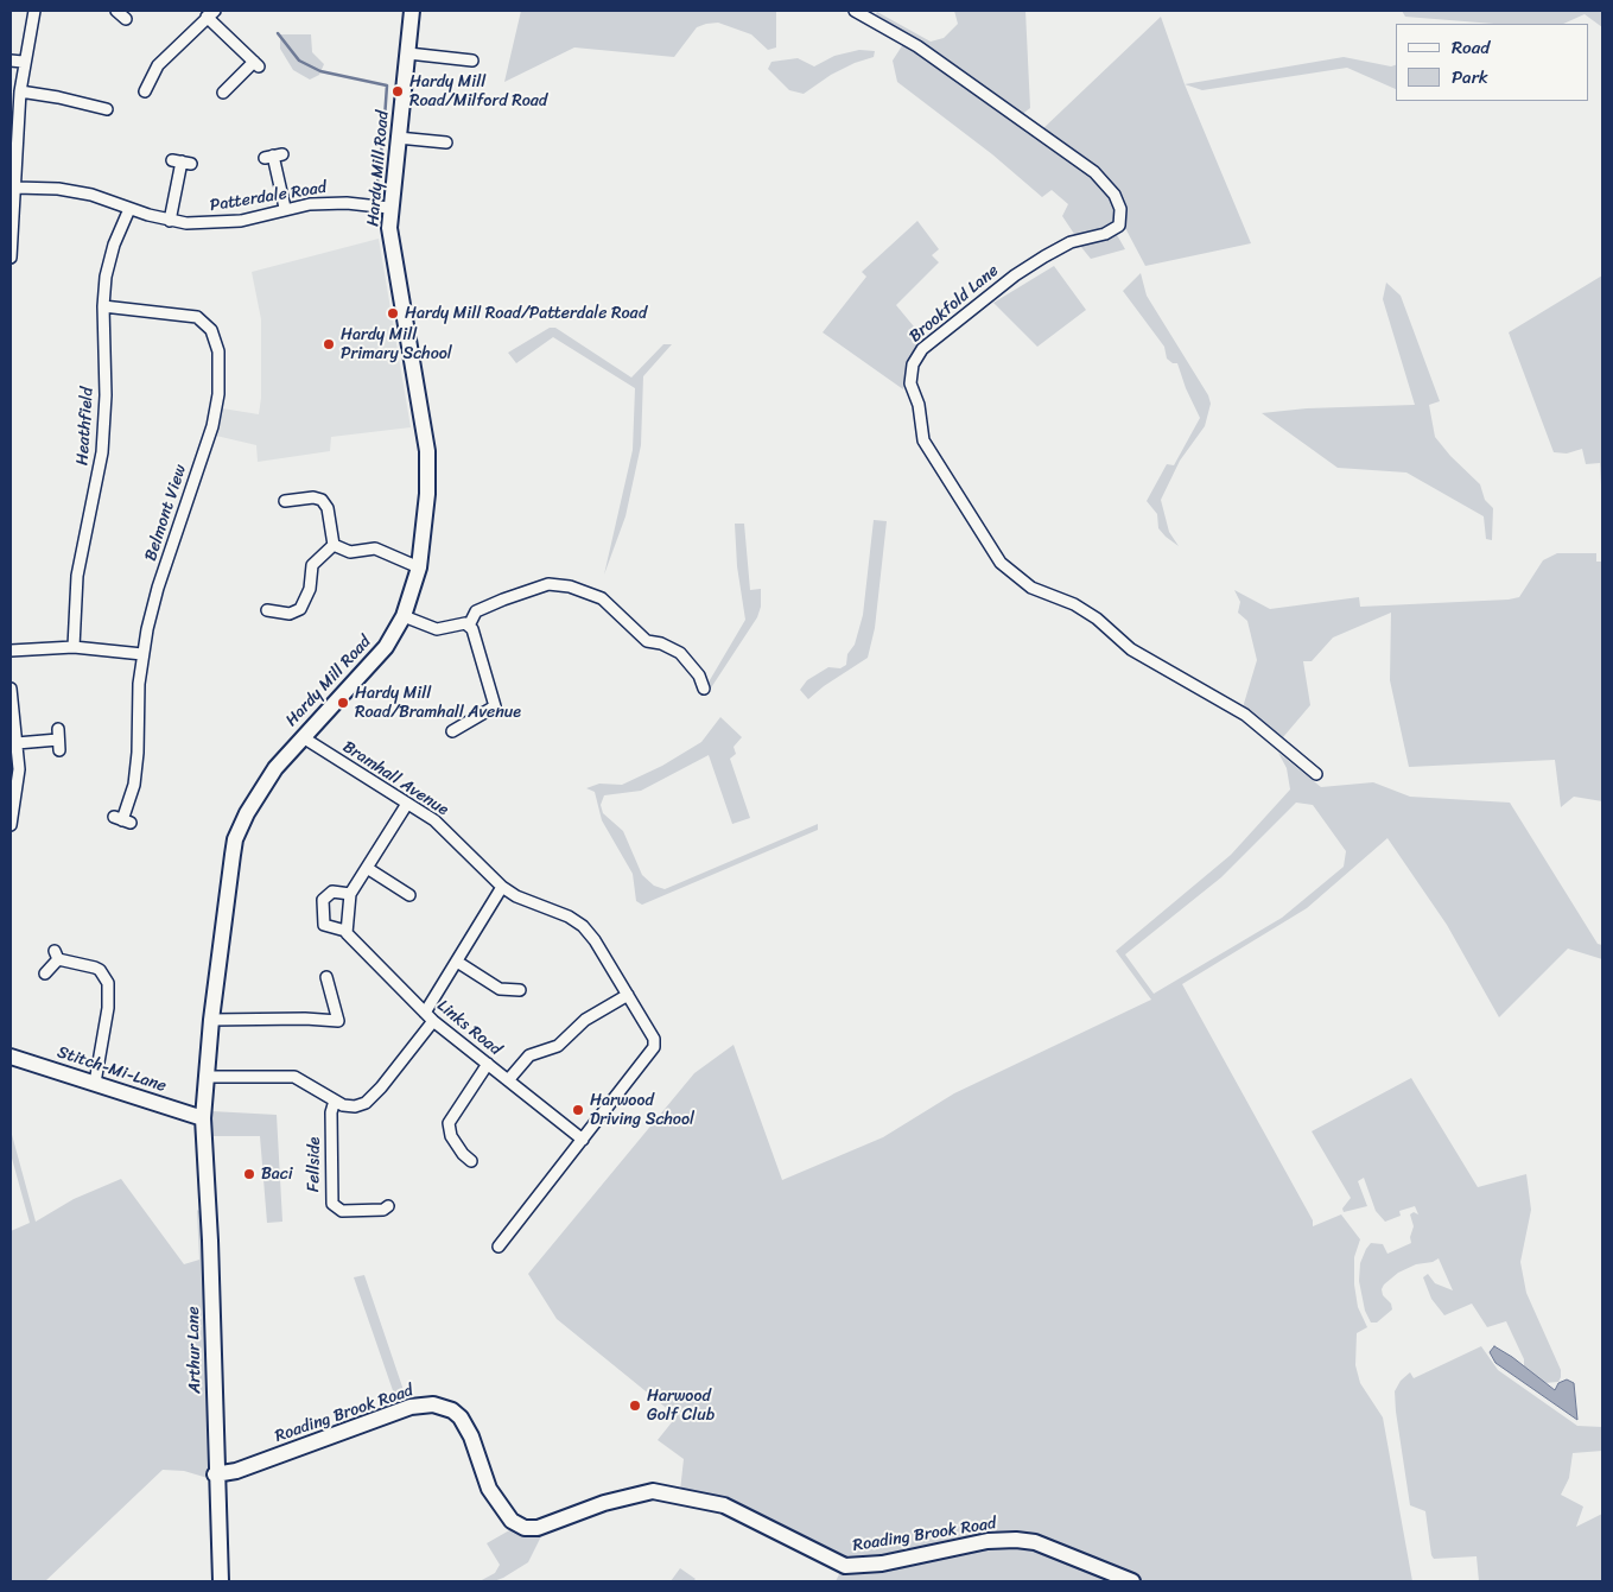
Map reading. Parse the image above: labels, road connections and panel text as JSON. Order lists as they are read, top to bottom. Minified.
{"streets":{"main road":["Hardy Mill Road","Stitch-Mi-Lane","Arthur Lane","Roading Brook Road"],"street":["Patterdale Road","Brookfold Lane","Heathfield","Belmont View","Bramhall Avenue","Links Road","Fellside"]},"crossings":[["Hardy Mill Road","Patterdale Road"],["Hardy Mill Road","Bramhall Avenue"],["Hardy Mill Road","Stitch-Mi-Lane"],["Hardy Mill Road","Arthur Lane"],["Patterdale Road","Heathfield"],["Heathfield","Belmont View"],["Bramhall Avenue","Links Road"],["Stitch-Mi-Lane","Arthur Lane"],["Arthur Lane","Roading Brook Road"]],"places":["Hardy Mill Road/Milford Road","Hardy Mill Road/Patterdale Road","Hardy Mill Primary School","Hardy Mill Road/Bramhall Avenue","Harwood Driving School","Baci","Harwood Golf Club"],"legend":["Road","Park"]}
